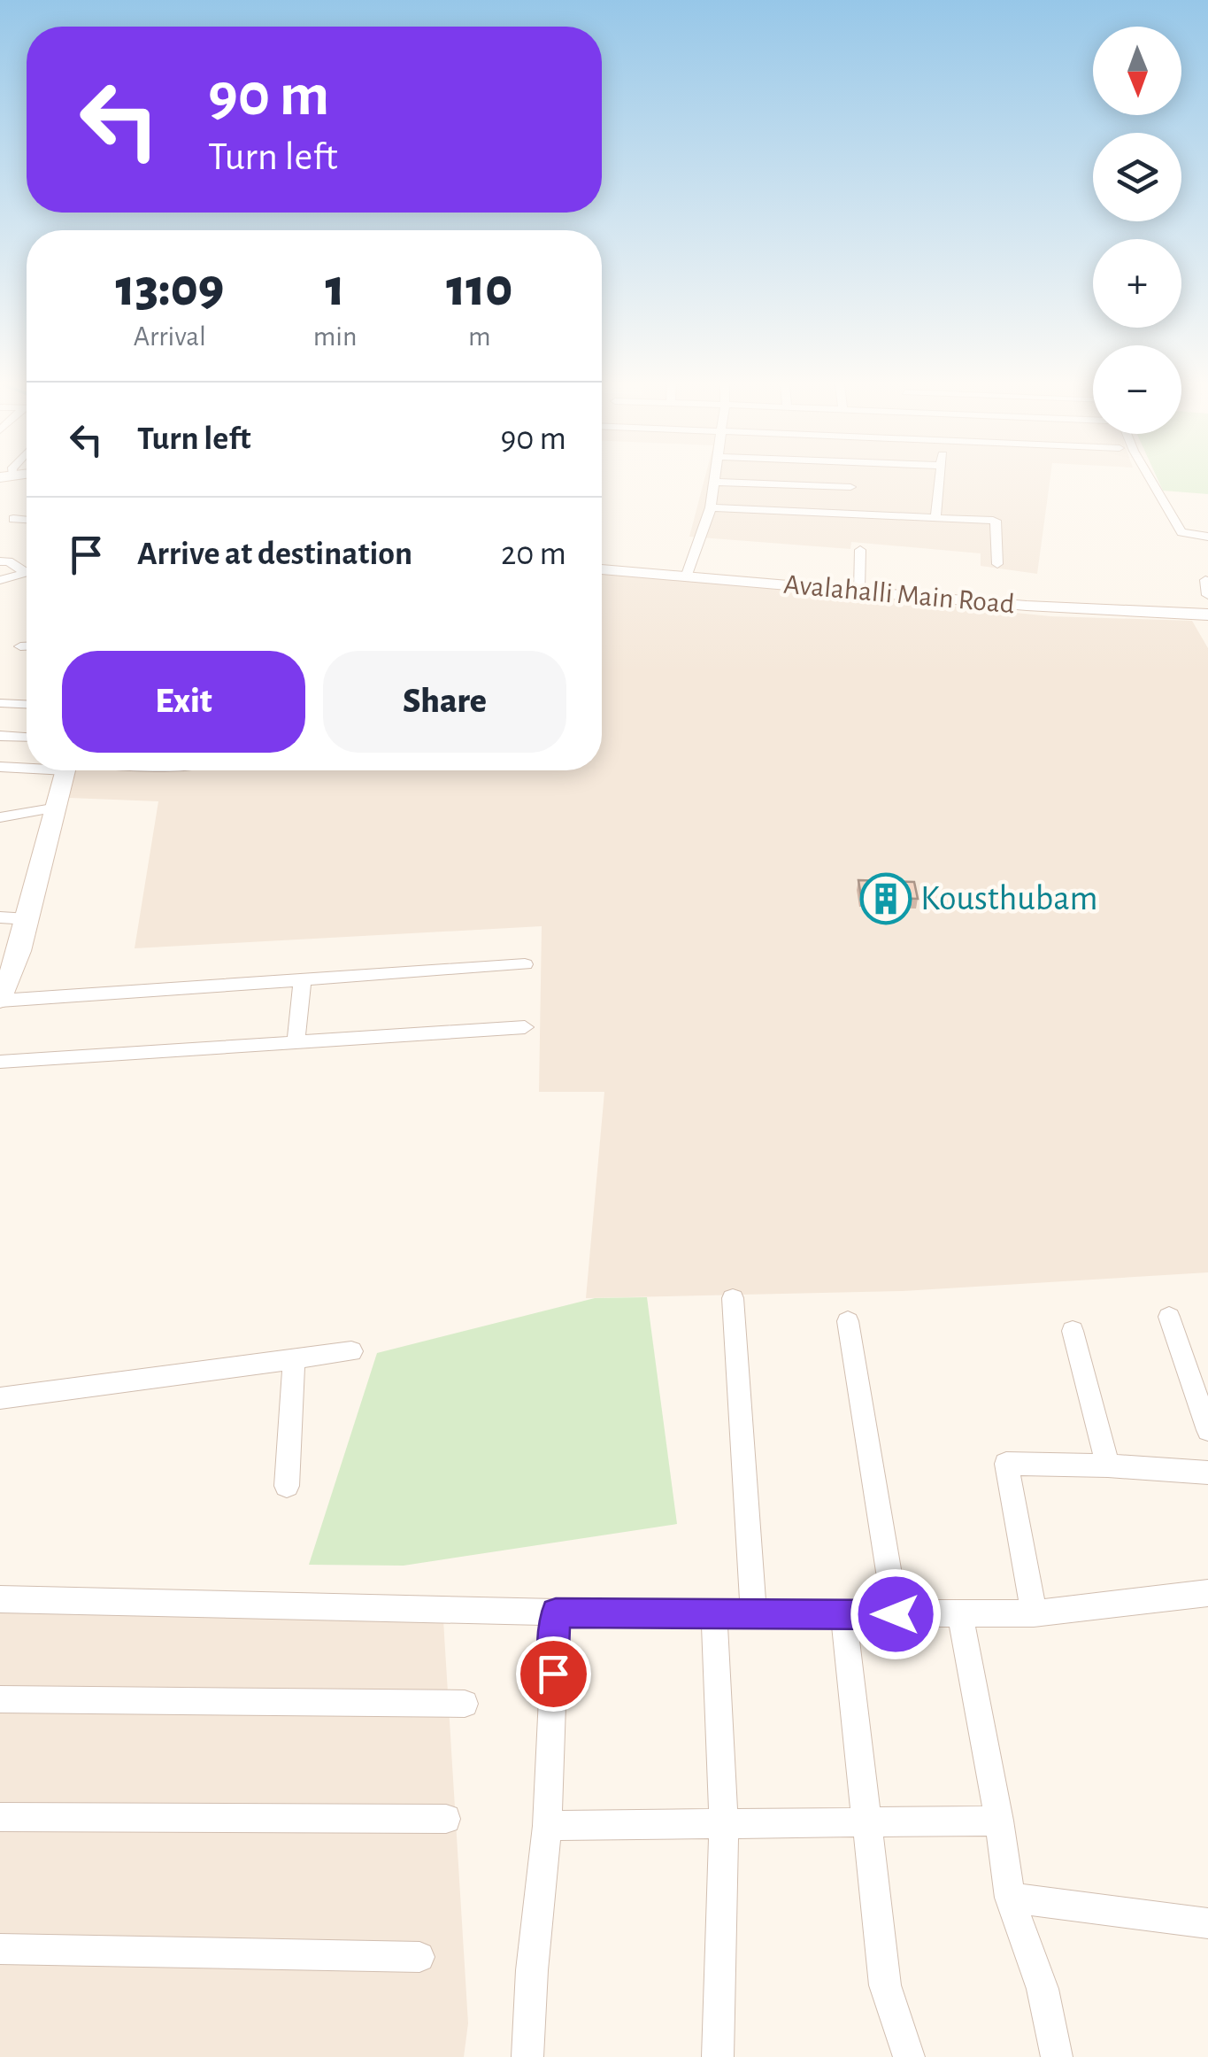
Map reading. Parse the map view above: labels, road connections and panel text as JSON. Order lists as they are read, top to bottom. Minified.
{"streets":{"main road":["Avalahalli Main Road"]},"places":{"building":["Kousthubam"]},"north":"bottom","page":{"map_buttons":["+","−"],"turn":["90 m","Turn left"],"eta":["13:09","Arrival","1","min","110","m"],"list":[{"name":"Turn left","value":"90 m"},{"name":"Arrive at destination","value":"20 m"}],"buttons":["Exit","Share"]}}
